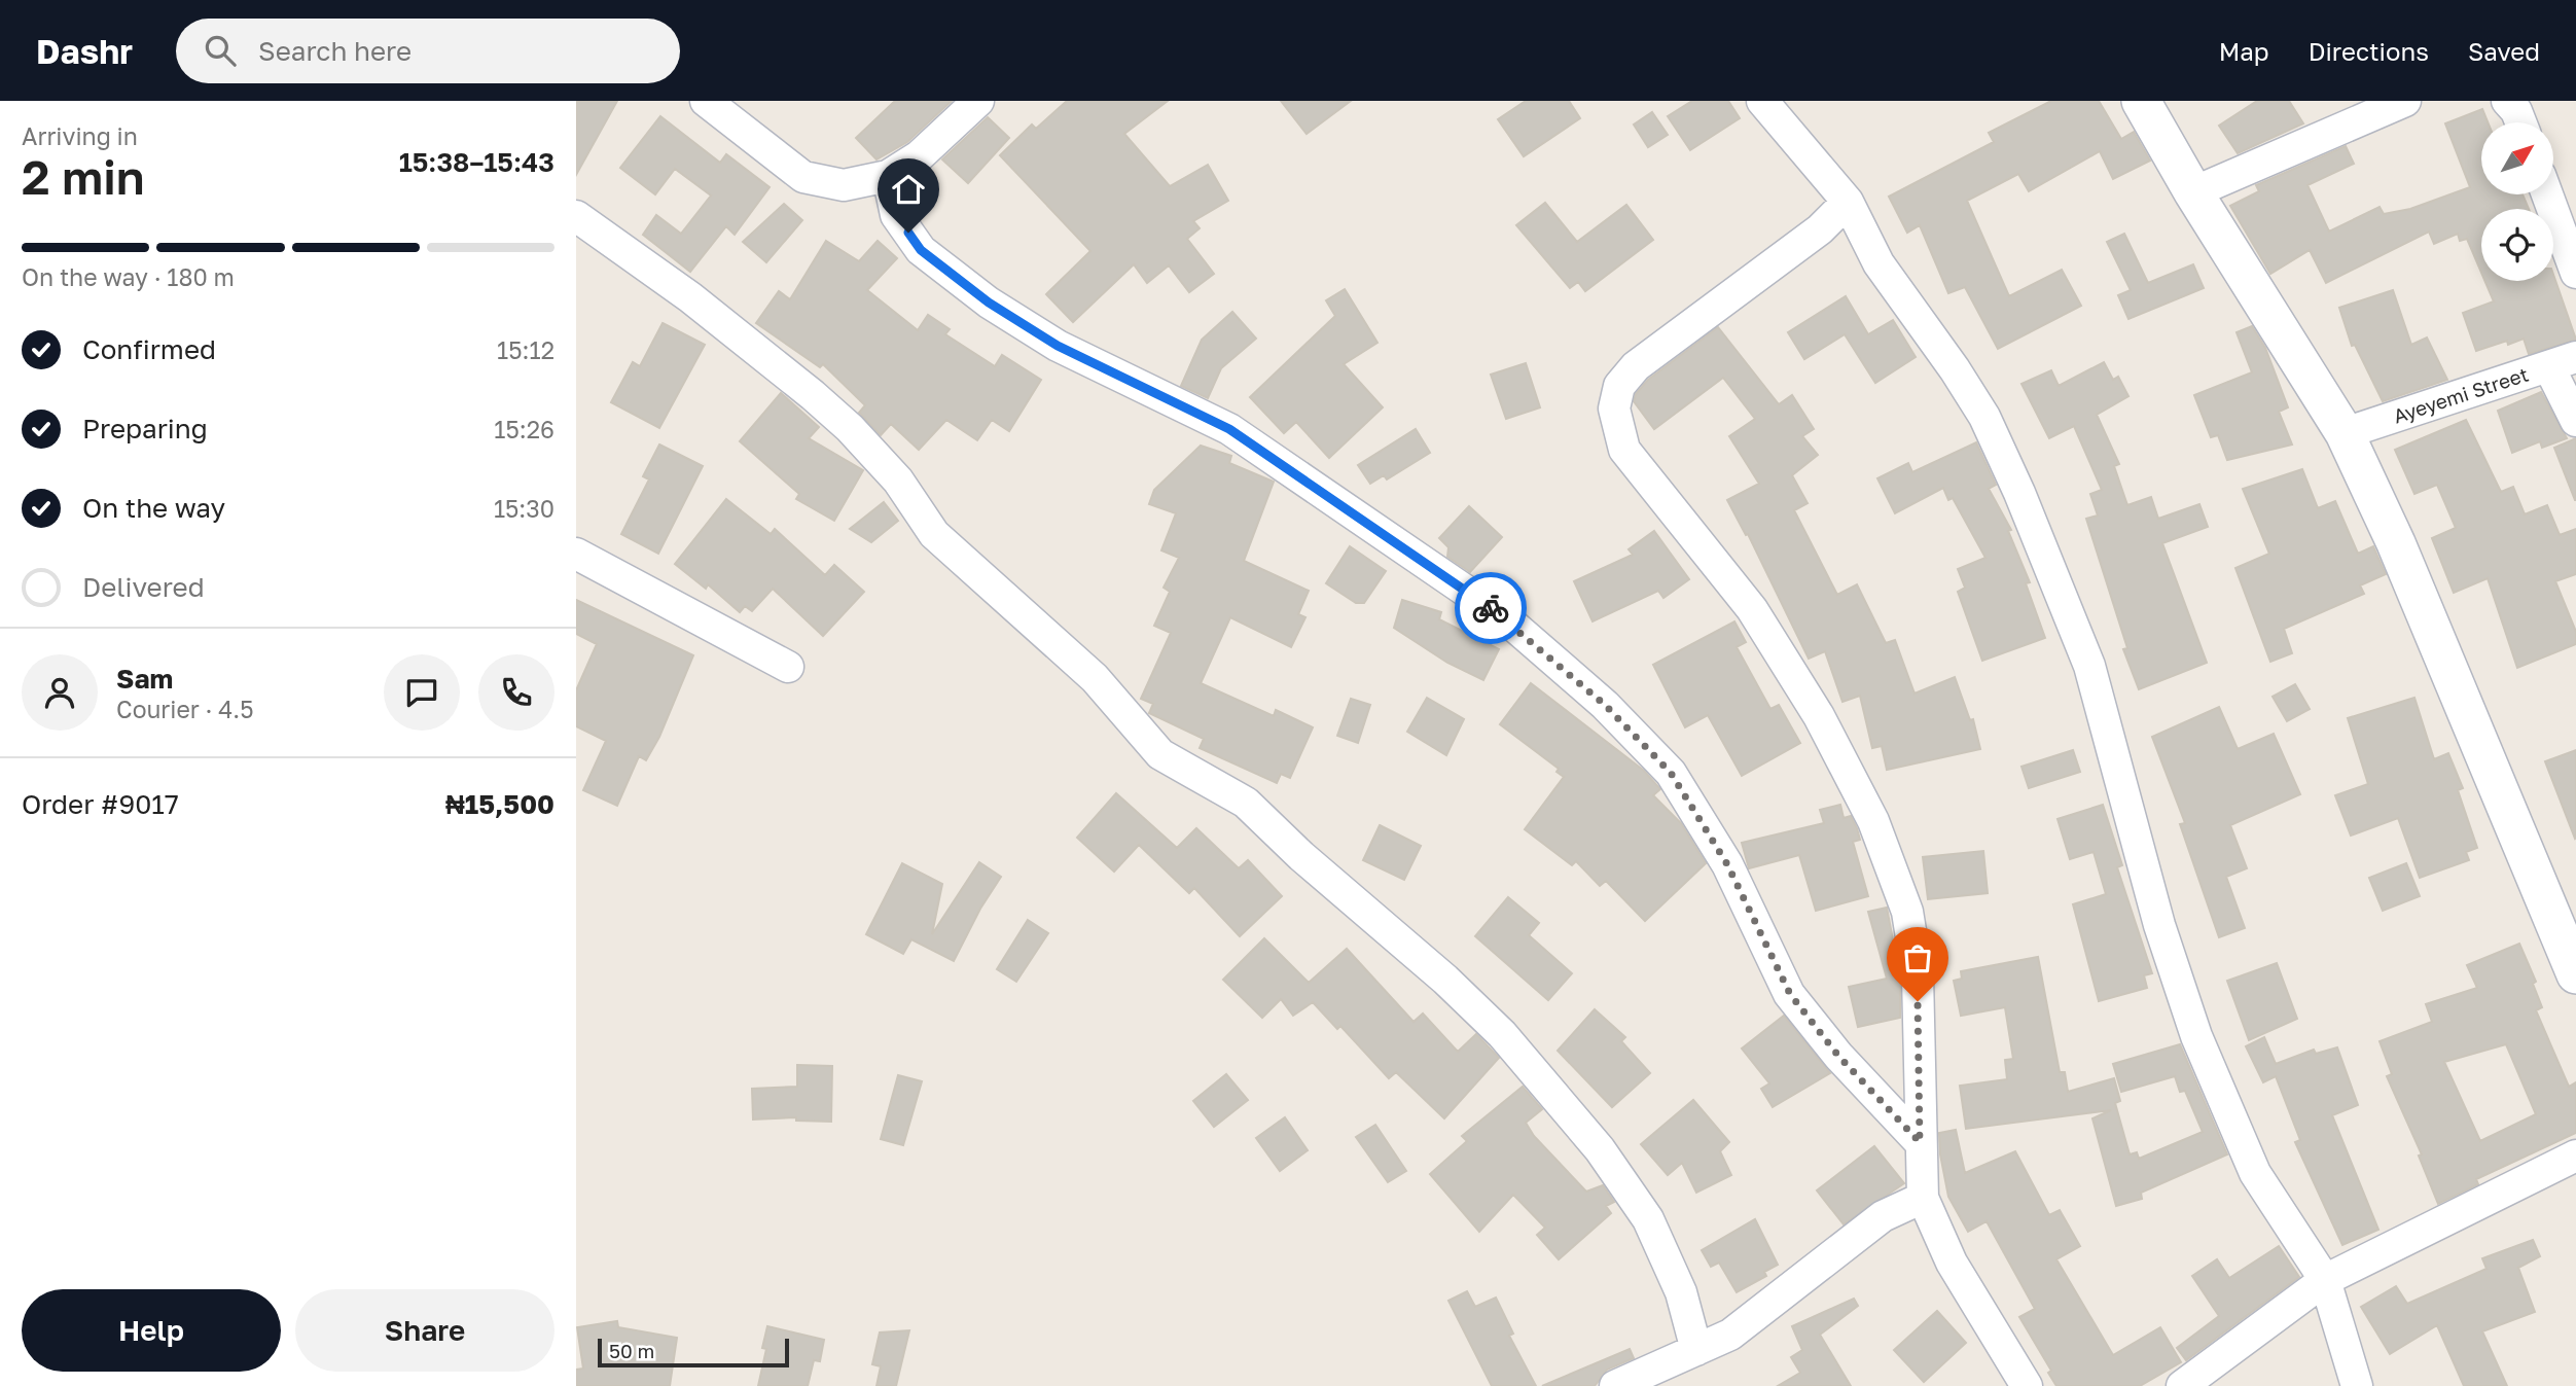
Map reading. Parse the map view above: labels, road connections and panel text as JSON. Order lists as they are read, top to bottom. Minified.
{"streets":{"street":["Ayeyemi Street"]},"scale_bar":"50 m","north":"top right","page":{"header":"Dashr","search":"Search here","nav":["Map","Directions","Saved"],"heading":["2 min","Arriving in","15:38–15:43"],"panel":["Sam","Courier · 4.5","Order #9017","₦15,500"],"bar":"On the way · 180 m","list":[["Confirmed","15:12"],["Preparing","15:26"],["On the way","15:30"],"Delivered"],"buttons":["Help","Share"],"scale":"50 m"}}
